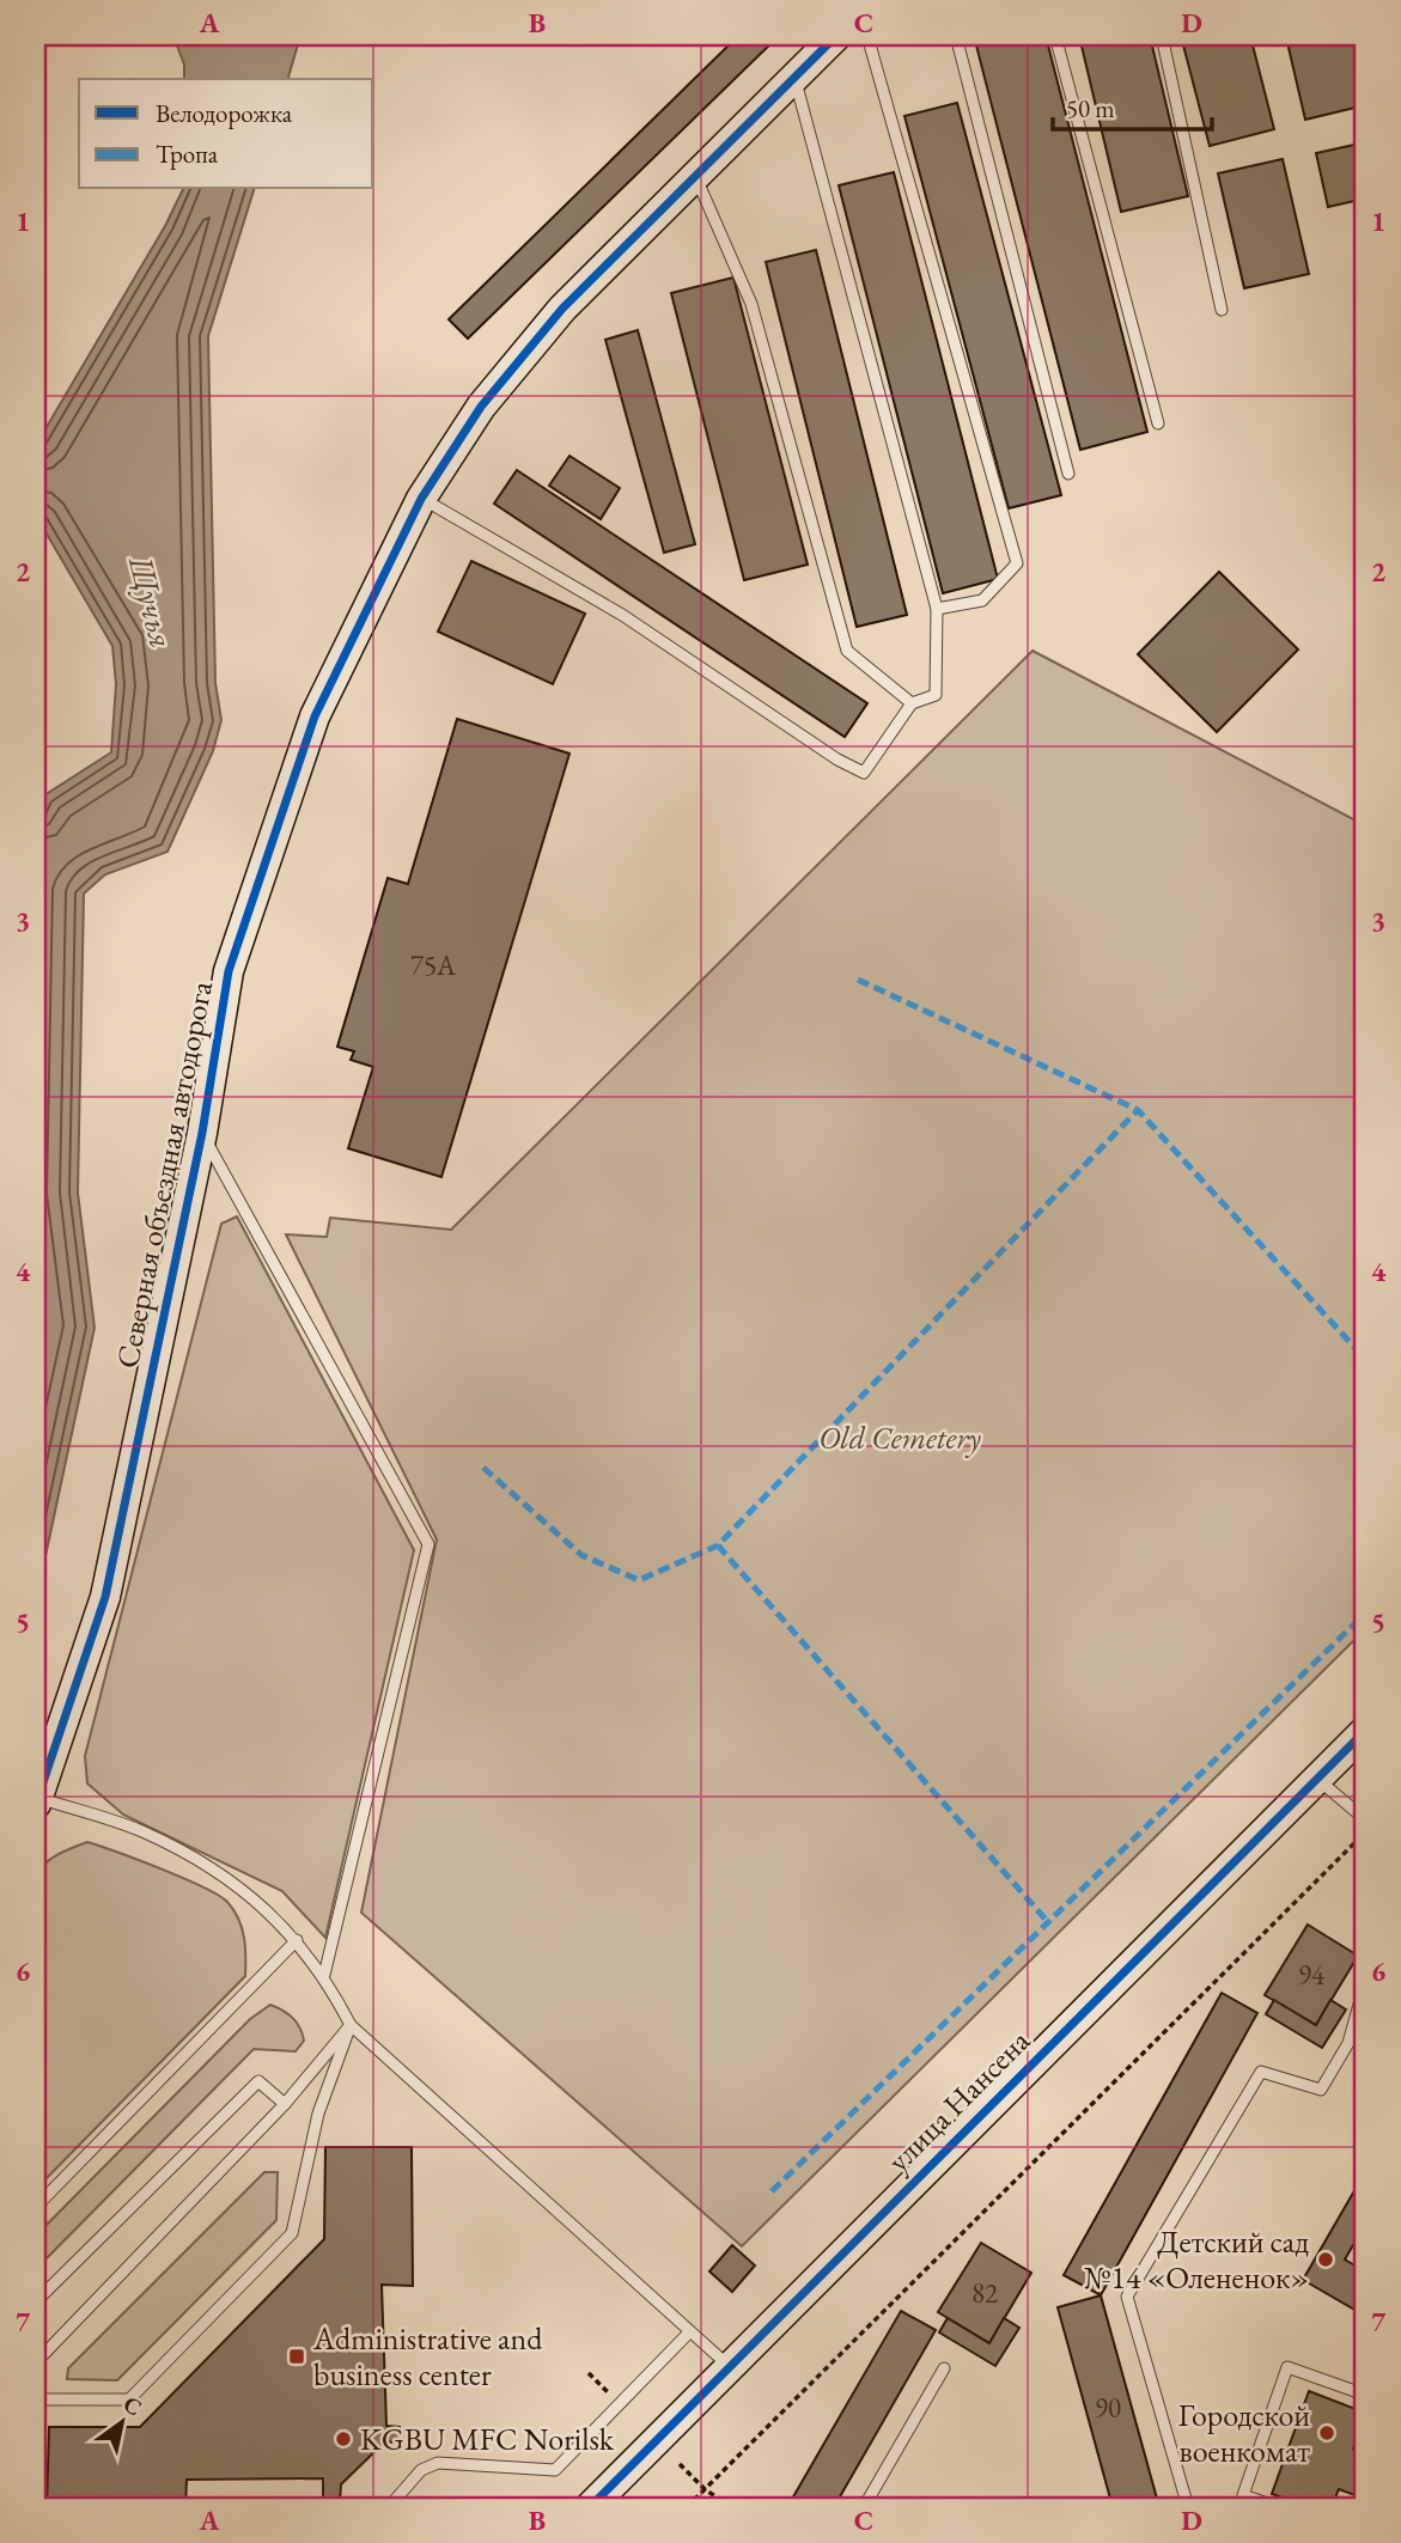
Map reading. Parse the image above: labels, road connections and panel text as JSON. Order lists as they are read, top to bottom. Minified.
{"streets":{"street":["Северная объездная автодорога","улица Нансена"]},"water":["Щучья"],"parks":["Old Cemetery"],"places":{"other":["Детский сад №14 «Олененок»","Городской военкомат","KGBU MFC Norilsk"],"transit":["Administrative and business center"]},"house_numbers":["75А","94","82","90"],"legend":["Велодорожка","Тропа"],"scale_bar":"50 m","north":"top right","grid":{"columns":["A","B","C","D"],"rows":["1","2","3","4","5","6","7"]}}
